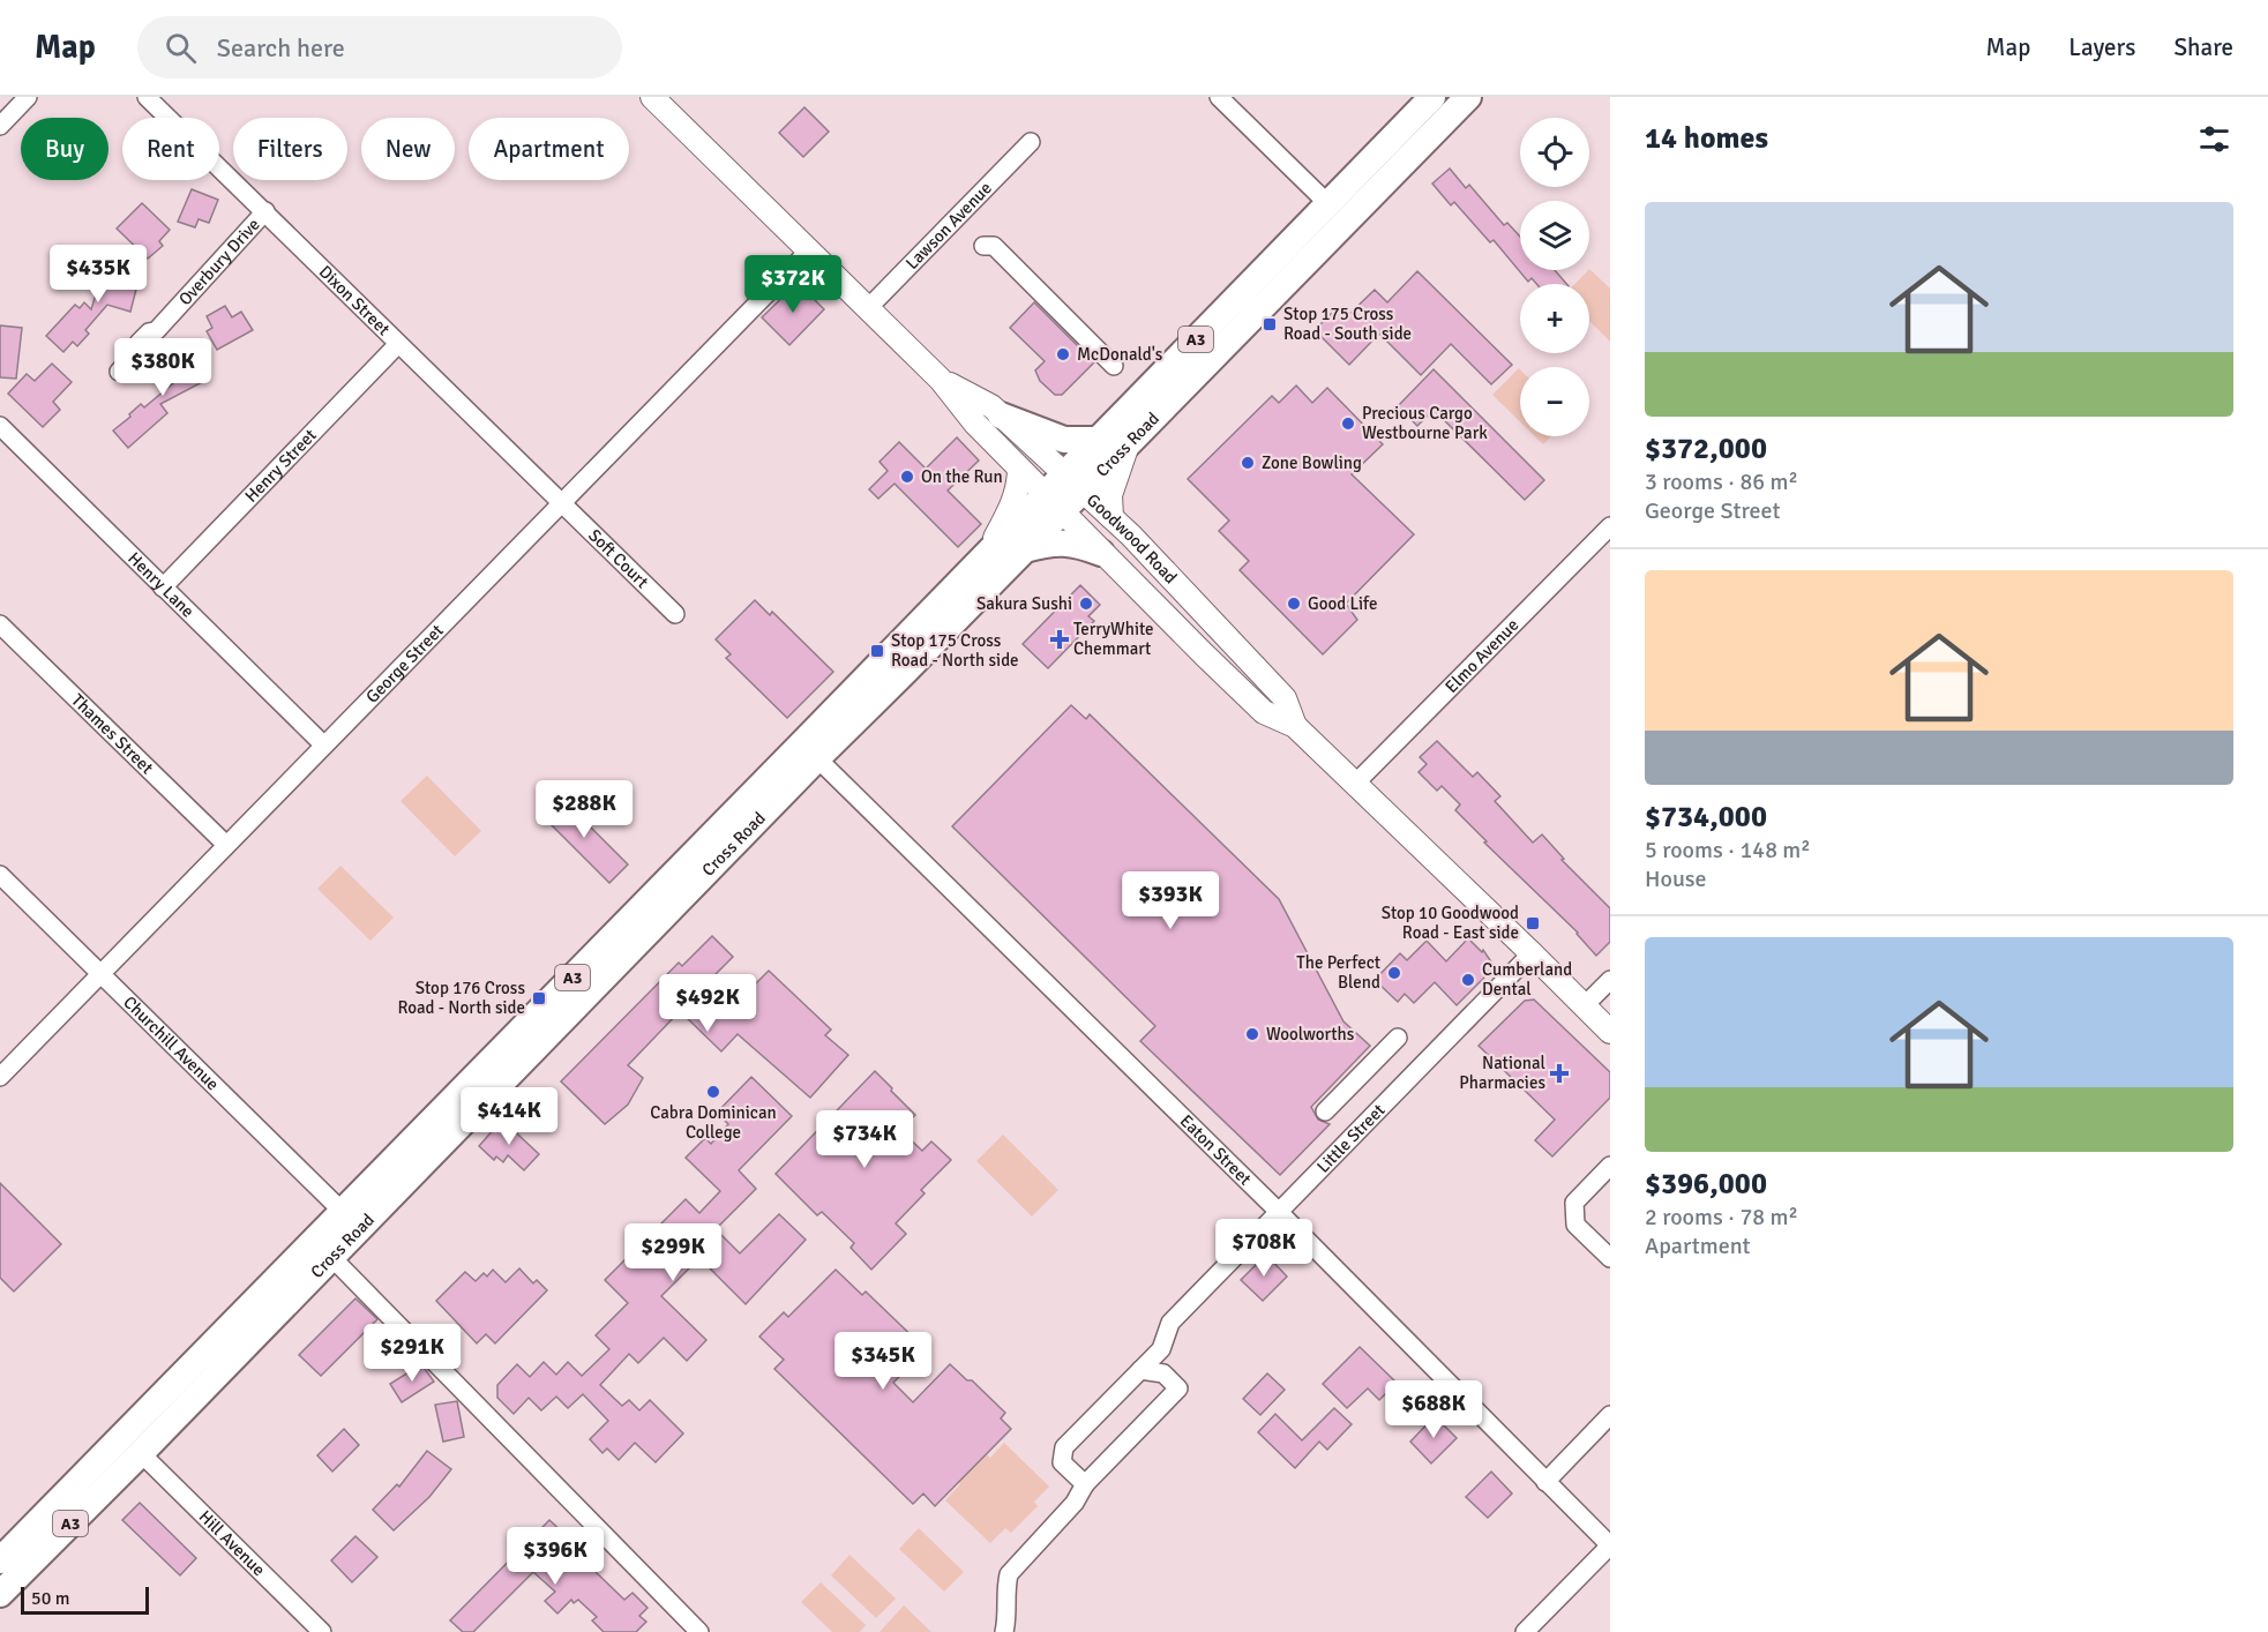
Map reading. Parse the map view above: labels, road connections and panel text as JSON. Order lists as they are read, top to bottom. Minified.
{"streets":{"highway":["A3","Cross Road"],"main road":["Goodwood Road"],"street":["Lawson Avenue","Overbury Drive","Dixon Street","Henry Street","Soft Court","Henry Lane","Elmo Avenue","George Street","Thames Street","Churchill Avenue","Little Street","Eaton Street","Hill Avenue"]},"crossings":[["Lawson Avenue","Goodwood Road"],["Overbury Drive","Dixon Street"],["Dixon Street","Henry Street"],["Dixon Street","Soft Court"],["Dixon Street","George Street"],["Cross Road","Goodwood Road"],["Cross Road","Churchill Avenue"],["Cross Road","Eaton Street"],["Cross Road","Hill Avenue"],["Henry Street","Henry Lane"],["Goodwood Road","Elmo Avenue"],["Goodwood Road","George Street"],["Goodwood Road","Little Street"],["Soft Court","George Street"],["Henry Lane","George Street"],["George Street","Thames Street"],["George Street","Churchill Avenue"],["Little Street","Eaton Street"]],"places":{"transit":["Stop 175 Cross Road - South side","Stop 175 Cross Road - North side","Stop 10 Goodwood Road - East side","Stop 176 Cross Road - North side"],"other":["McDonald's","Precious Cargo Westbourne Park","Zone Bowling","On the Run","Sakura Sushi","Good Life","The Perfect Blend","Cumberland Dental","Woolworths","Cabra Dominican College"],"health":["TerryWhite Chemmart","National Pharmacies"]},"scale_bar":"50 m","page":{"header":"Map","search":"Search here","nav":["Map","Layers","Share"],"heading":"14 homes","map_buttons":["+","−"],"chip":["Buy","Rent","Filters","New","Apartment"],"list":[{"name":"$372,000","note":"3 rooms · 86 m² · George Street"},{"name":"$734,000","note":"5 rooms · 148 m² · House"},{"name":"$396,000","note":"2 rooms · 78 m² · Apartment"}],"price":["$435K","$372K","$380K","$288K","$393K","$492K","$414K","$734K","$708K","$299K","$291K","$345K","$688K","$396K"],"scale":"50 m"}}
